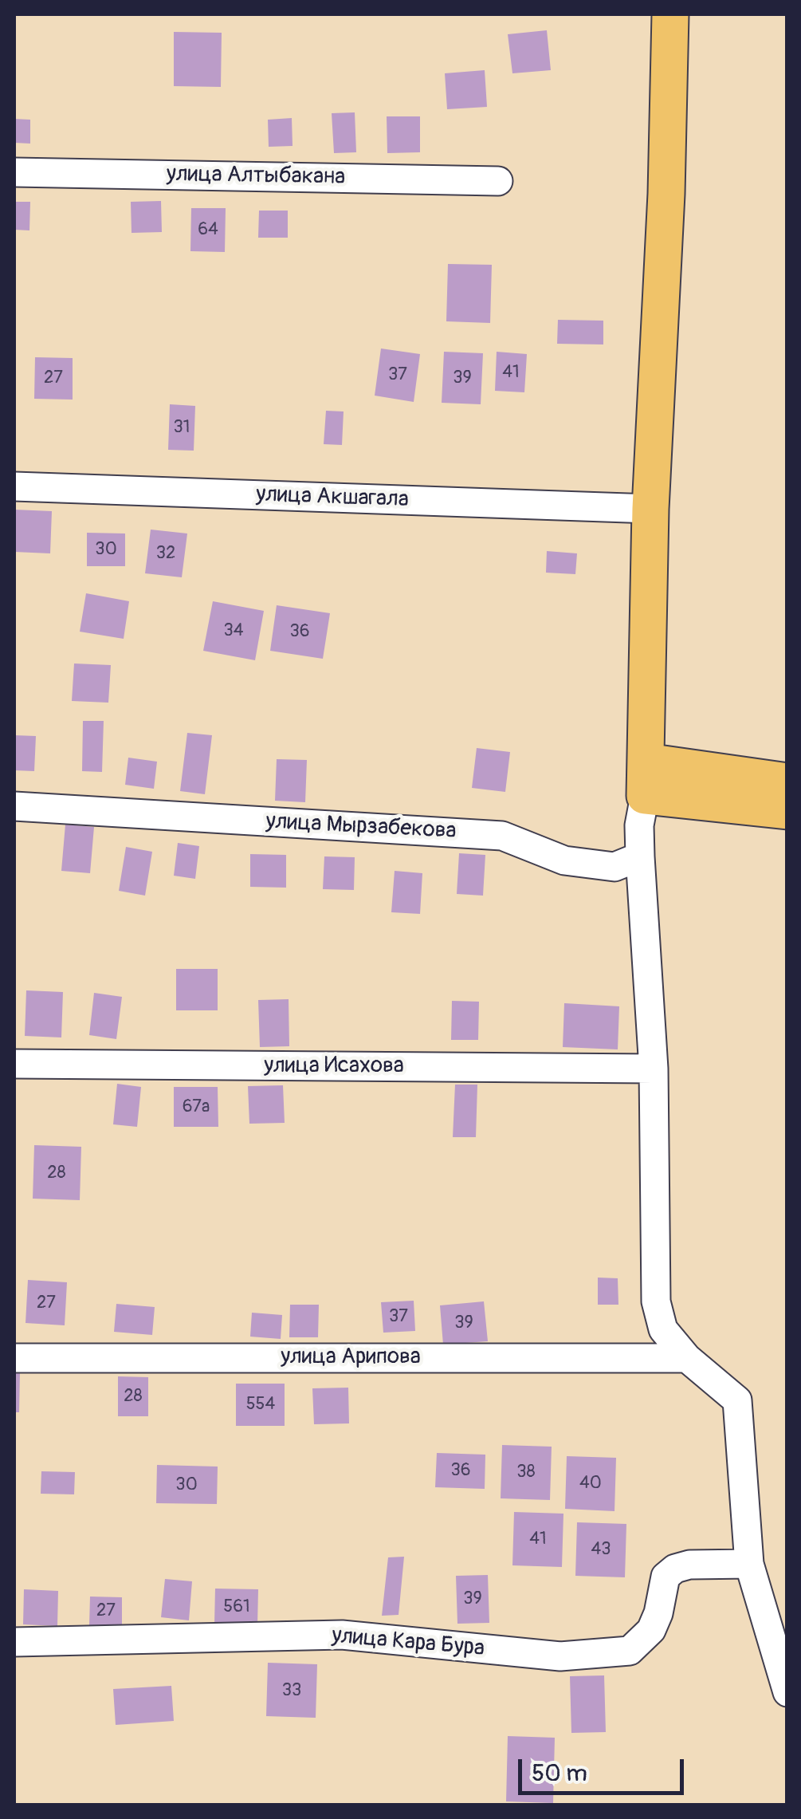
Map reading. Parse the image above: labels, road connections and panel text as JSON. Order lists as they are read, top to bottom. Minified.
{"streets":{"street":["улица Алтыбакана","улица Акшагала","улица Мырзабекова","улица Исахова","улица Арипова","улица Кара Бура"]},"house_numbers":["64","41","37","27","39","31","30","32","34","36","67а","28","27","37","39","28","554","36","38","40","30","41","43","39","561","27","33"],"scale_bar":"50 m"}
